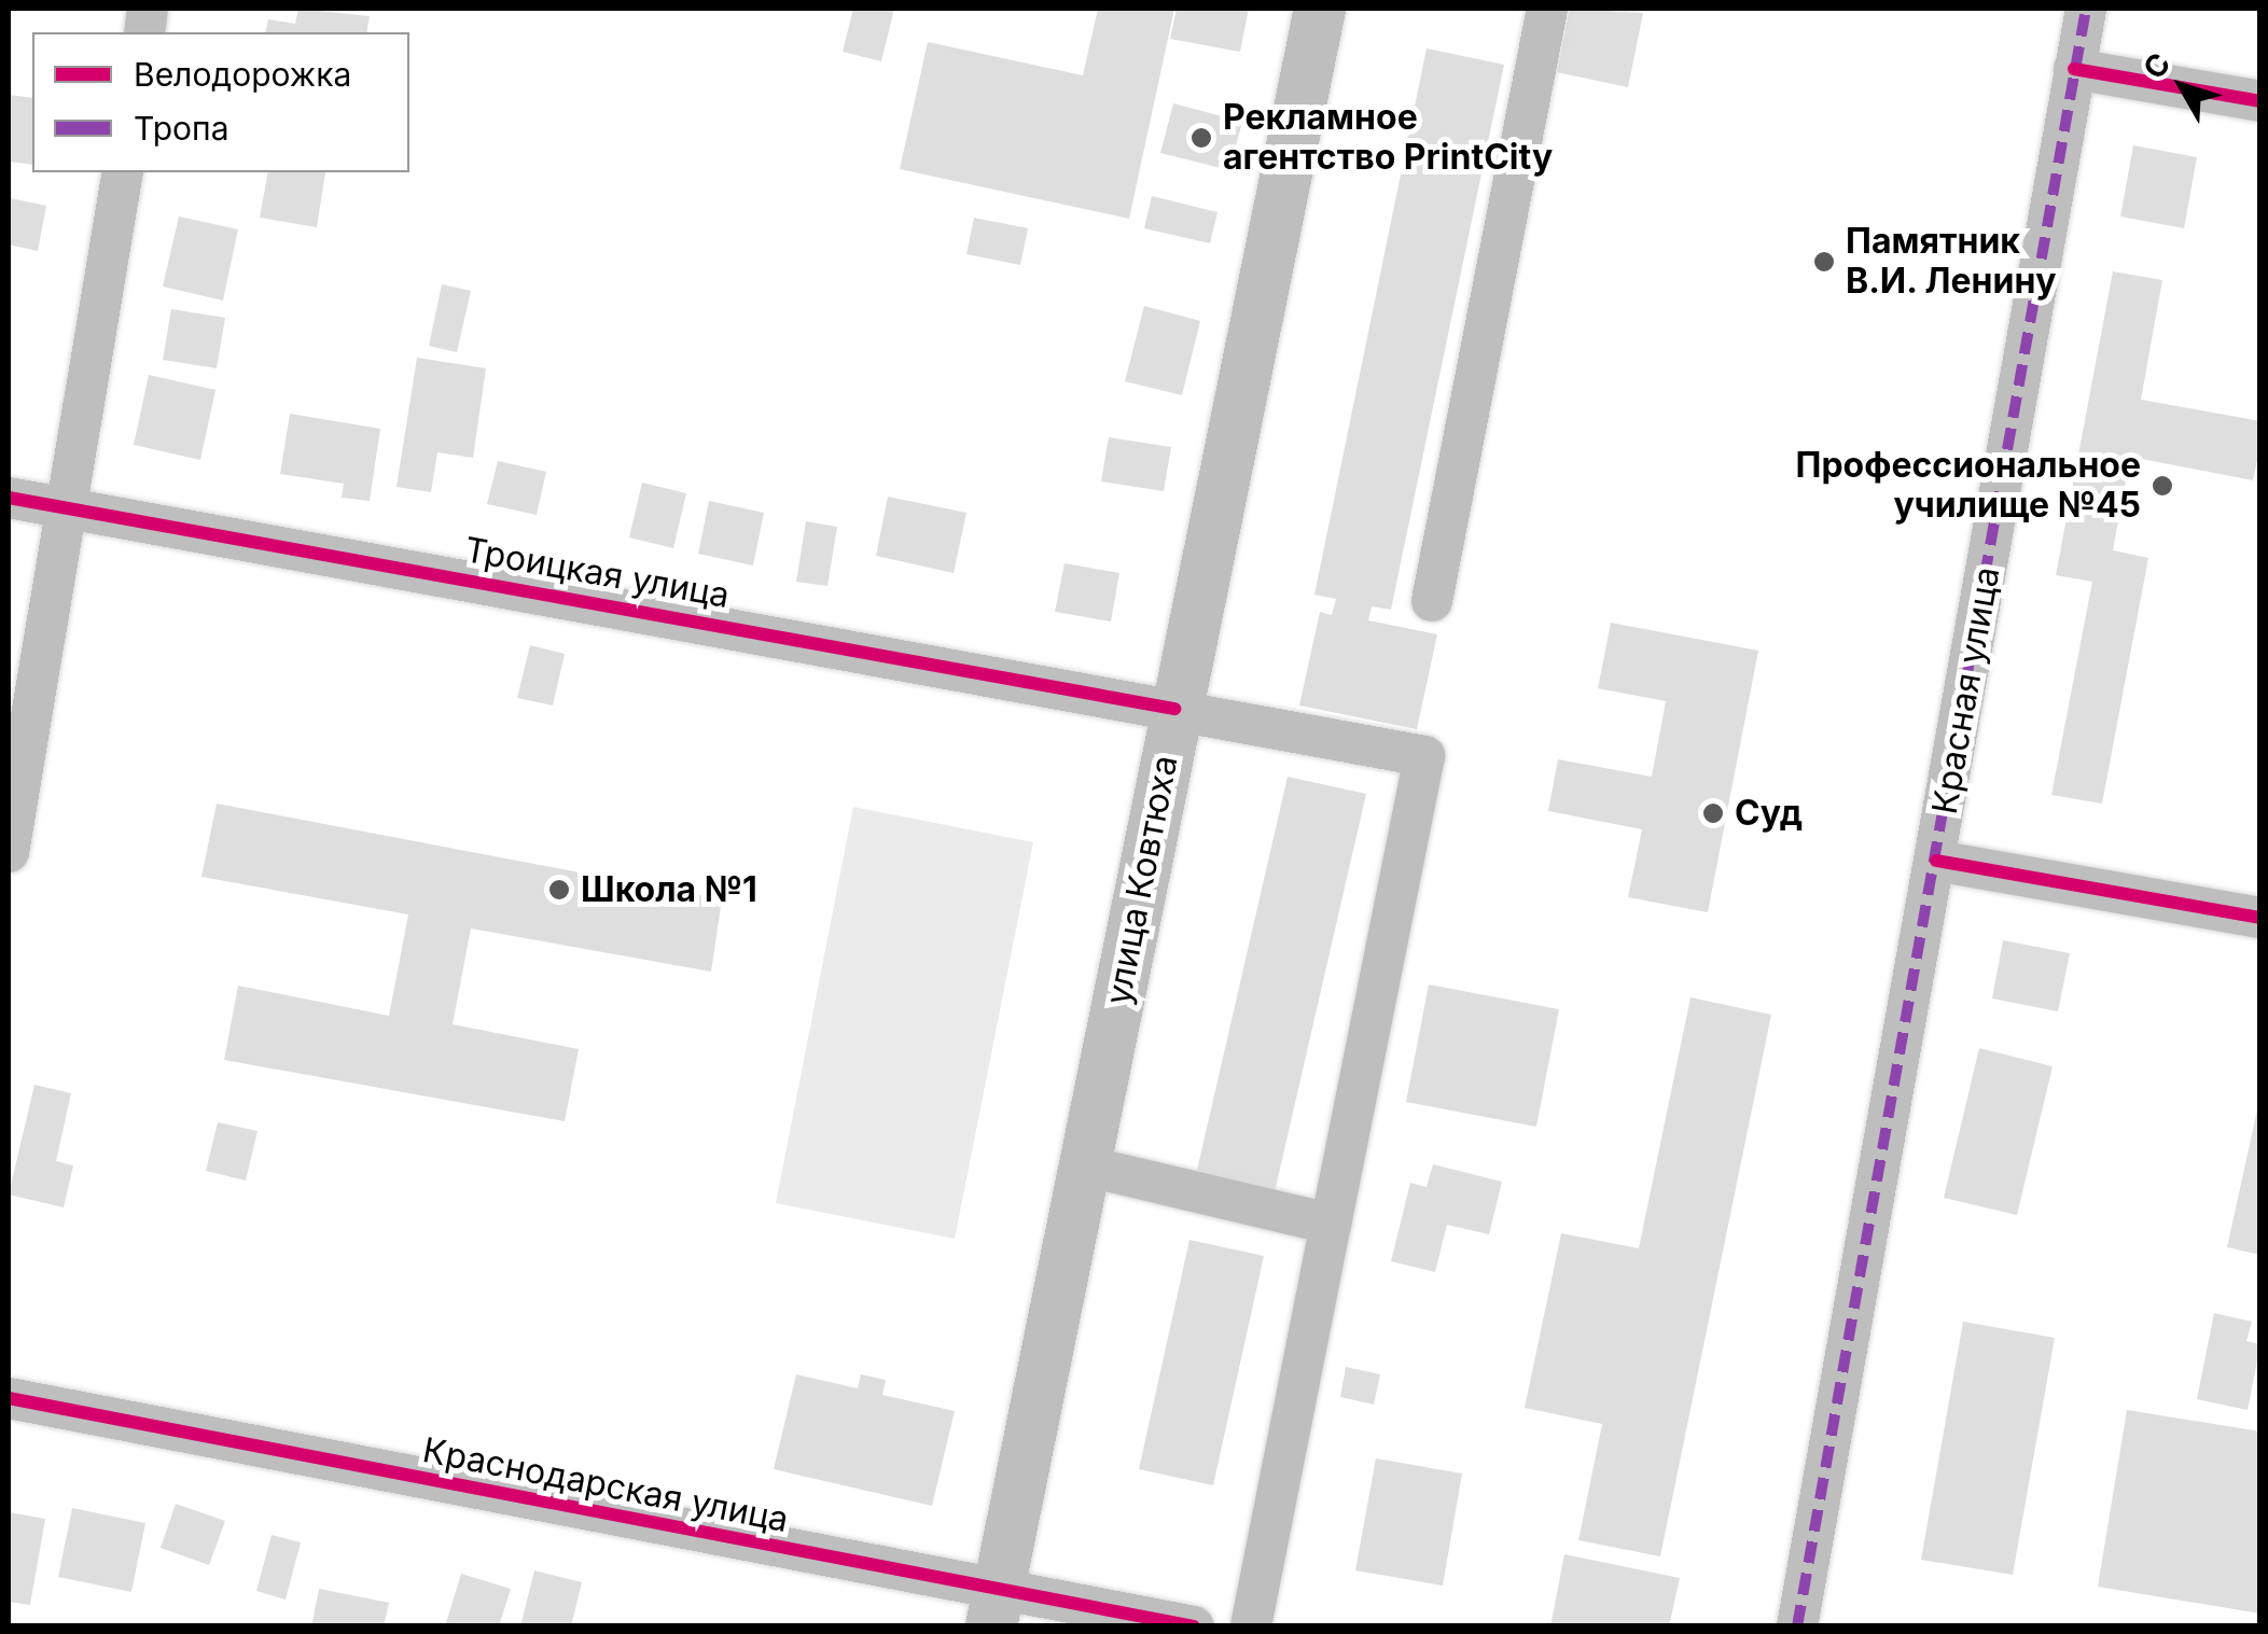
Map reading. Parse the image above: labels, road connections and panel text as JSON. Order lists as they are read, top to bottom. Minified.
{"streets":{"main road":["улица Ковтюха"],"street":["Троицкая улица","Красная улица","Краснодарская улица"]},"crossings":[["Троицкая улица","улица Ковтюха"],["улица Ковтюха","Краснодарская улица"]],"places":["Рекламное агентство PrintCity","Памятник В.И. Ленину","Профессиональное училище №45","Суд","Школа №1"],"legend":["Велодорожка","Тропа"],"north":"top left"}
